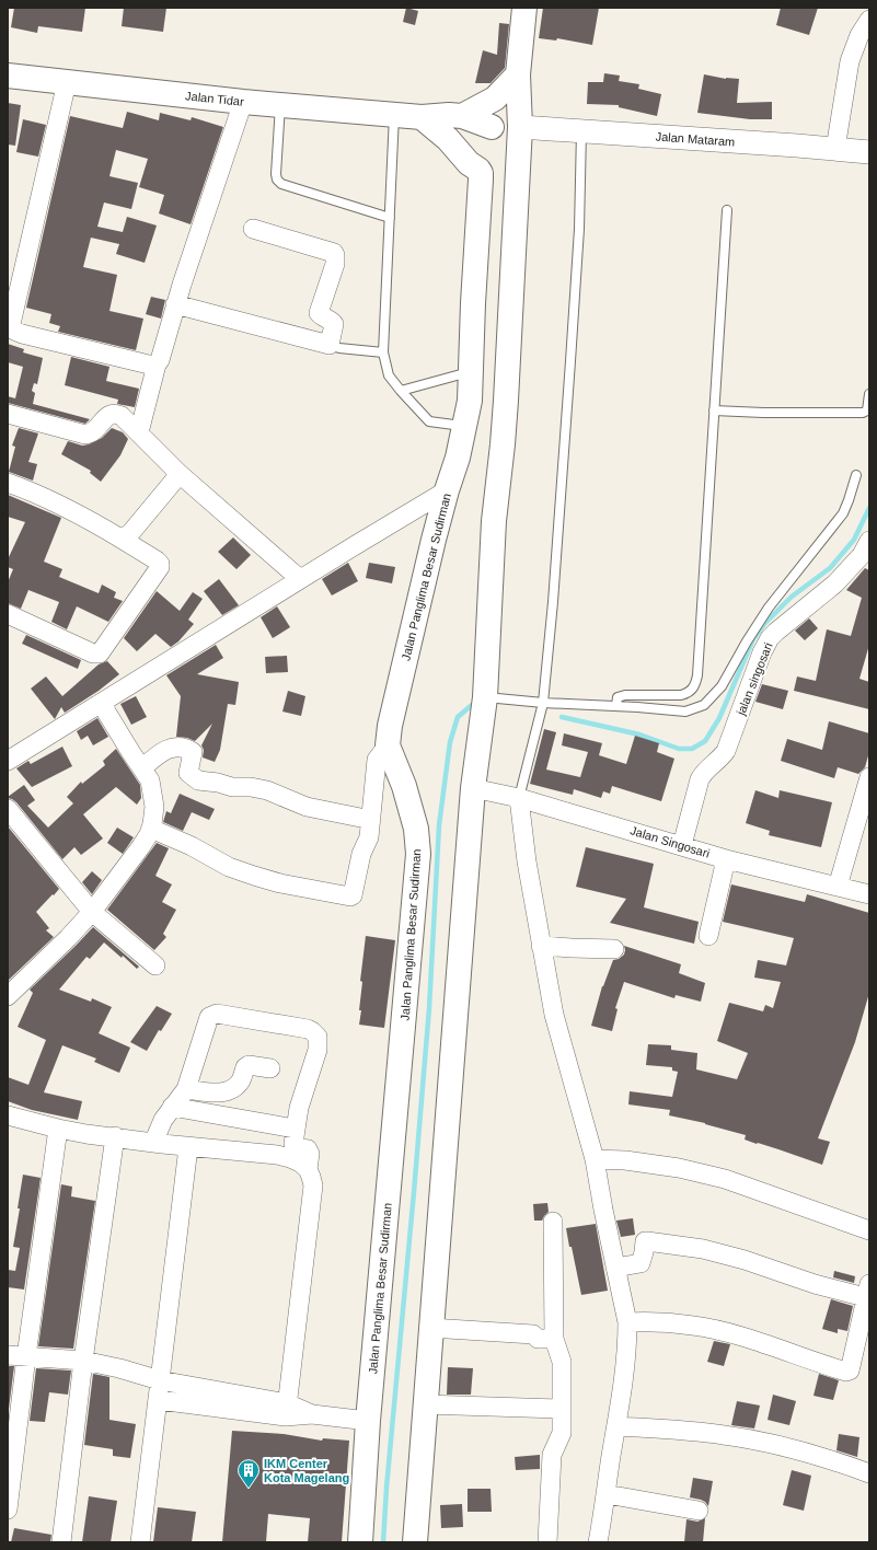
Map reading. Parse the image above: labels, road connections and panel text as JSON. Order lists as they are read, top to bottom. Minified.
{"streets":{"main road":["Jalan Tidar","Jalan Panglima Besar Sudirman"],"street":["Jalan Mataram","jalan singosari","Jalan Singosari"]},"crossings":[["jalan singosari","Jalan Singosari"]],"places":{"building":["IKM Center Kota Magelang"]}}
